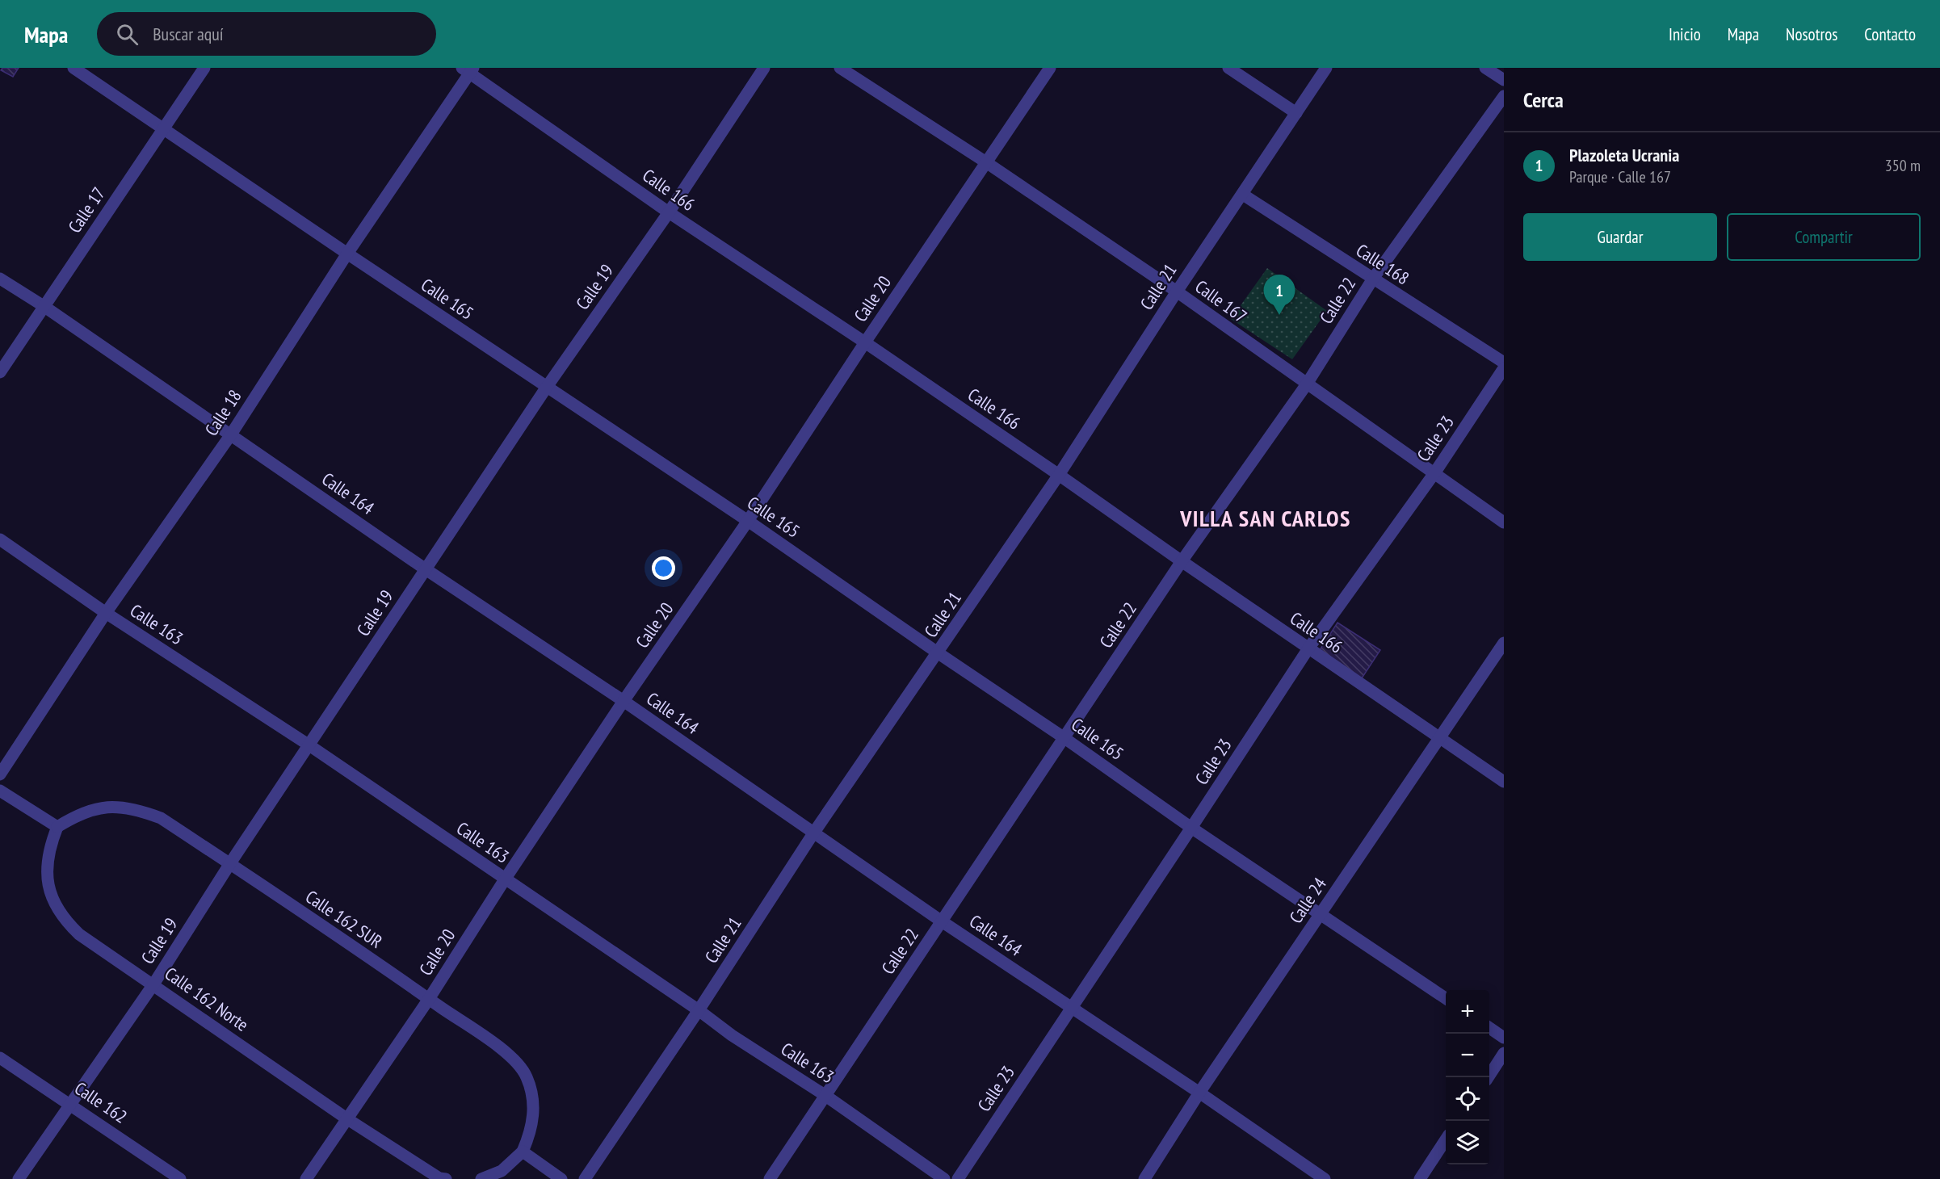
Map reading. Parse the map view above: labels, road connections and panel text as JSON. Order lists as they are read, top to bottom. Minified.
{"streets":{"street":["Calle 166","Calle 17","Calle 168","Calle 19","Calle 21","Calle 165","Calle 20","Calle 22","Calle 167","Calle 18","Calle 23","Calle 164","Calle 163","Calle 24","Calle 162 SUR","Calle 162 Norte","Calle 162"]},"crossings":[["Calle 166","Calle 19"],["Calle 166","Calle 21"],["Calle 166","Calle 20"],["Calle 166","Calle 22"],["Calle 166","Calle 18"],["Calle 166","Calle 23"],["Calle 166","Calle 24"],["Calle 17","Calle 165"],["Calle 17","Calle 164"],["Calle 168","Calle 21"],["Calle 168","Calle 22"],["Calle 19","Calle 165"],["Calle 19","Calle 164"],["Calle 19","Calle 163"],["Calle 19","Calle 162 SUR"],["Calle 19","Calle 162 Norte"],["Calle 19","Calle 162"],["Calle 21","Calle 165"],["Calle 21","Calle 167"],["Calle 21","Calle 164"],["Calle 21","Calle 163"],["Calle 165","Calle 20"],["Calle 165","Calle 22"],["Calle 165","Calle 18"],["Calle 165","Calle 23"],["Calle 165","Calle 24"],["Calle 20","Calle 167"],["Calle 20","Calle 164"],["Calle 20","Calle 163"],["Calle 20","Calle 162 SUR"],["Calle 20","Calle 162 Norte"],["Calle 22","Calle 167"],["Calle 22","Calle 164"],["Calle 22","Calle 163"],["Calle 167","Calle 23"],["Calle 18","Calle 164"],["Calle 18","Calle 163"],["Calle 23","Calle 164"],["Calle 164","Calle 24"],["Calle 162 SUR","Calle 162 Norte"]],"districts":["VILLA SAN CARLOS"],"page":{"header":"Mapa","search":"Buscar aquí","nav":["Inicio","Mapa","Nosotros","Contacto"],"heading":"Cerca","list":[{"mark":"1","name":"Plazoleta Ucrania","note":"Parque · Calle 167","value":"350 m"}],"buttons":["Guardar","Compartir"],"pins":"1","map_buttons":["+","−"]}}
